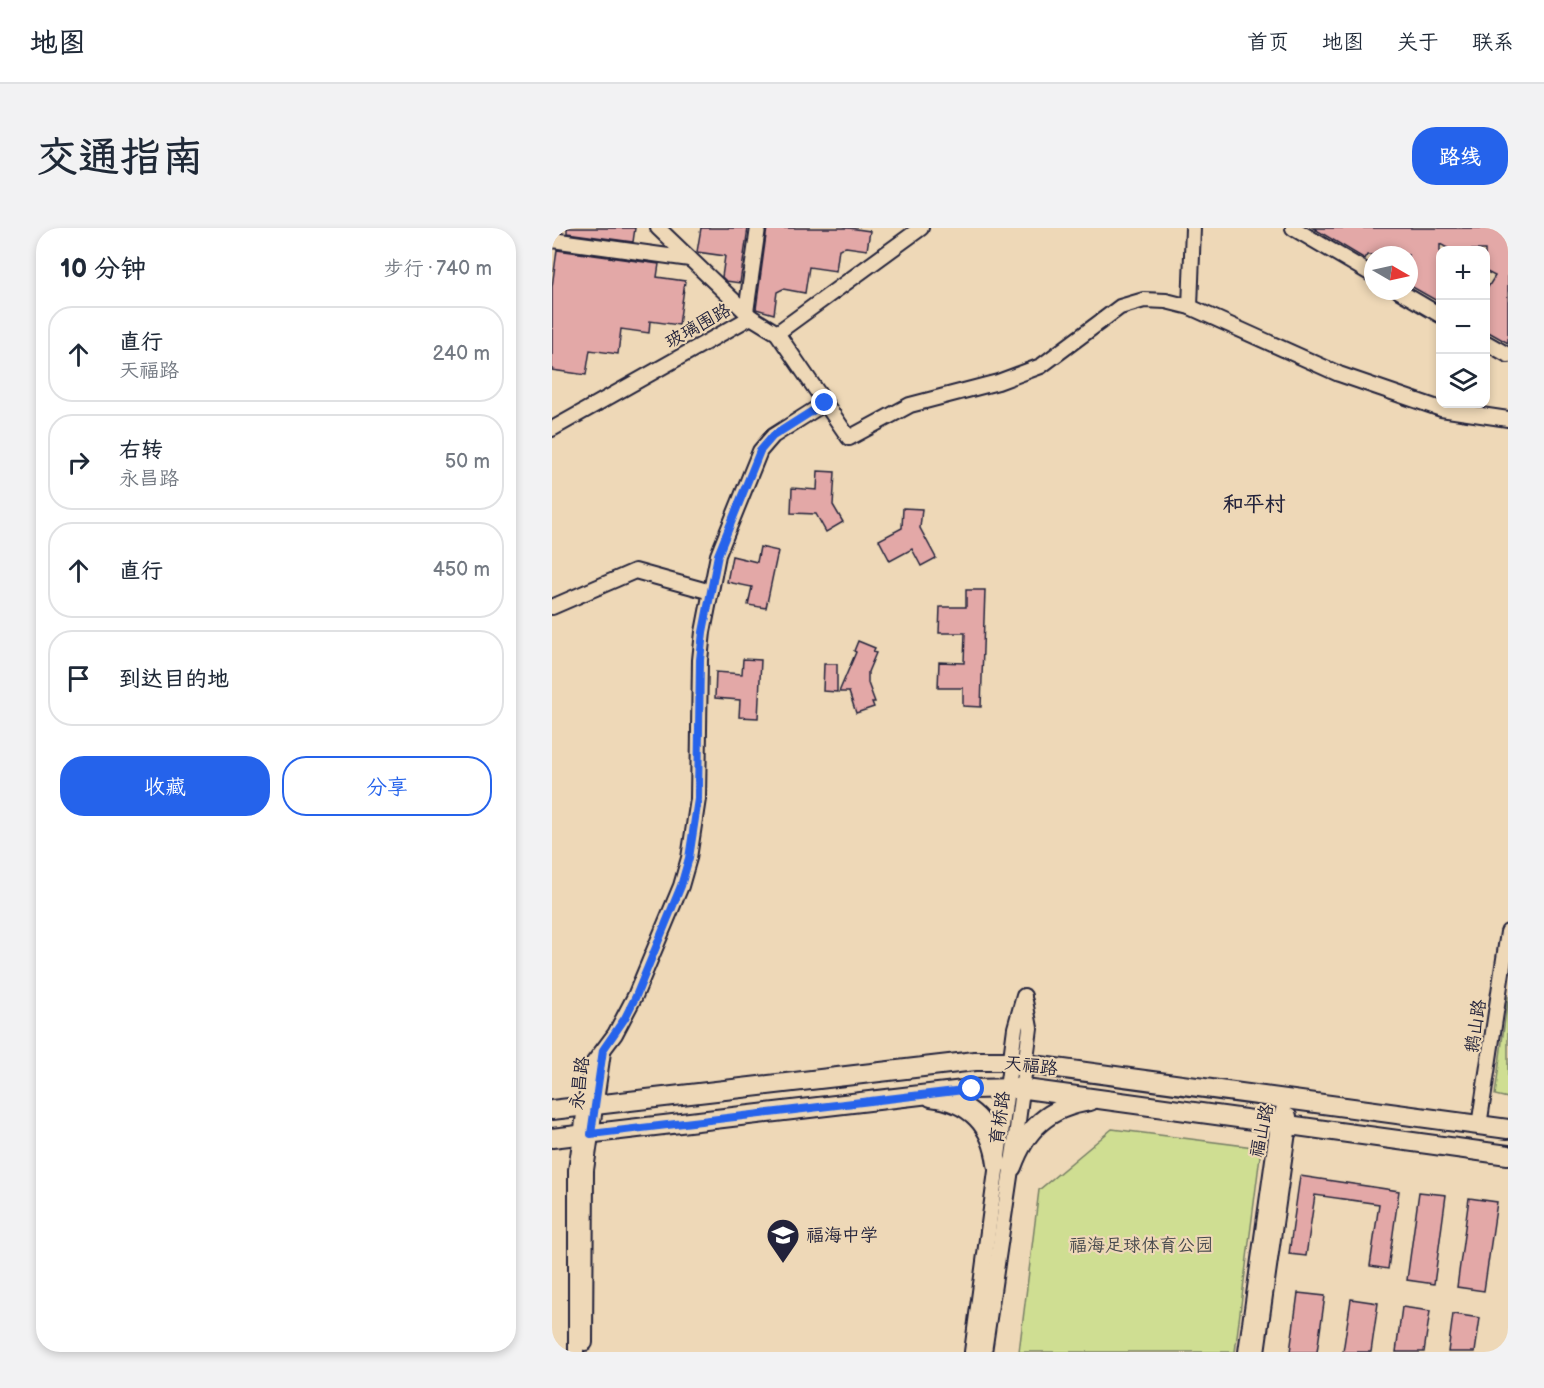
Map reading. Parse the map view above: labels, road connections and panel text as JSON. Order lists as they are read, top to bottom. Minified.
{"streets":{"main road":["天福路"],"street":["玻璃围路","鹅山路","永昌路","育桥路","福山路"]},"crossings":[["鹅山路","天福路"],["天福路","永昌路"],["天福路","育桥路"],["天福路","福山路"]],"districts":["和平村"],"parks":["福海足球体育公园"],"places":{"school or university":["福海中学"]},"north":"right","page":{"header":"地图","nav":["首页","地图","关于","联系"],"buttons":["路线",["收藏","分享"]],"title":"交通指南","heading":["10 分钟","步行 · 740 m"],"map_buttons":["+","−"],"list":[["直行","天福路","240 m"],["右转","永昌路","50 m"],["直行","450 m"],"到达目的地"]}}
